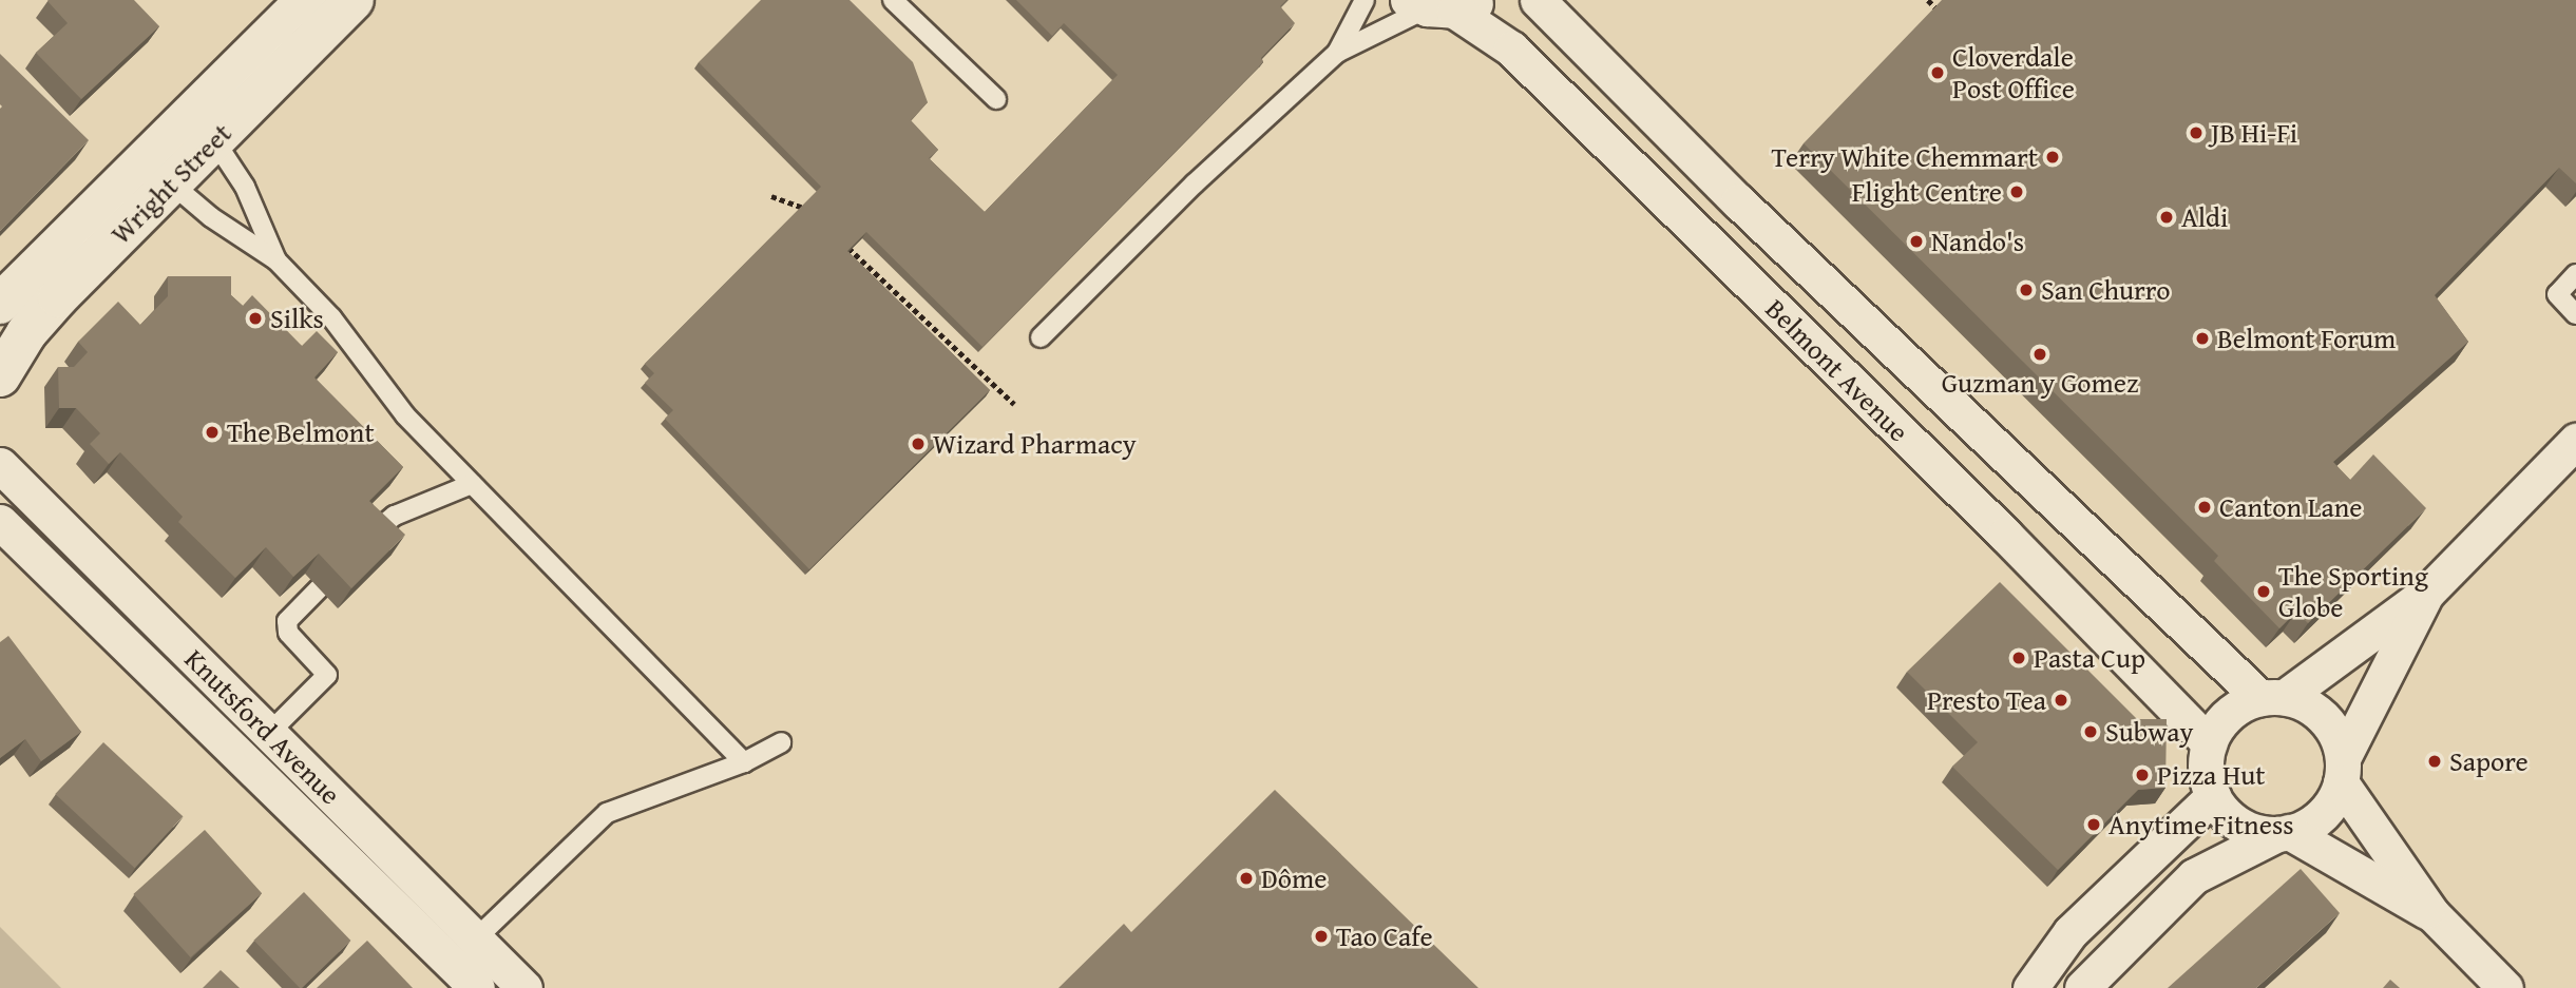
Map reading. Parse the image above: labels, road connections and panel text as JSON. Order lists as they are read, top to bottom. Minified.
{"streets":{"street":["Wright Street","Belmont Avenue","Knutsford Avenue"]},"places":["Cloverdale Post Office","JB Hi-Fi","Terry White Chemmart","Flight Centre","Aldi","Nando's","San Churro","Silks","Belmont Forum","Guzman y Gomez","The Belmont","Wizard Pharmacy","Canton Lane","The Sporting Globe","Pasta Cup","Presto Tea","Subway","Sapore","Pizza Hut","Anytime Fitness","Dôme","Tao Cafe"]}
